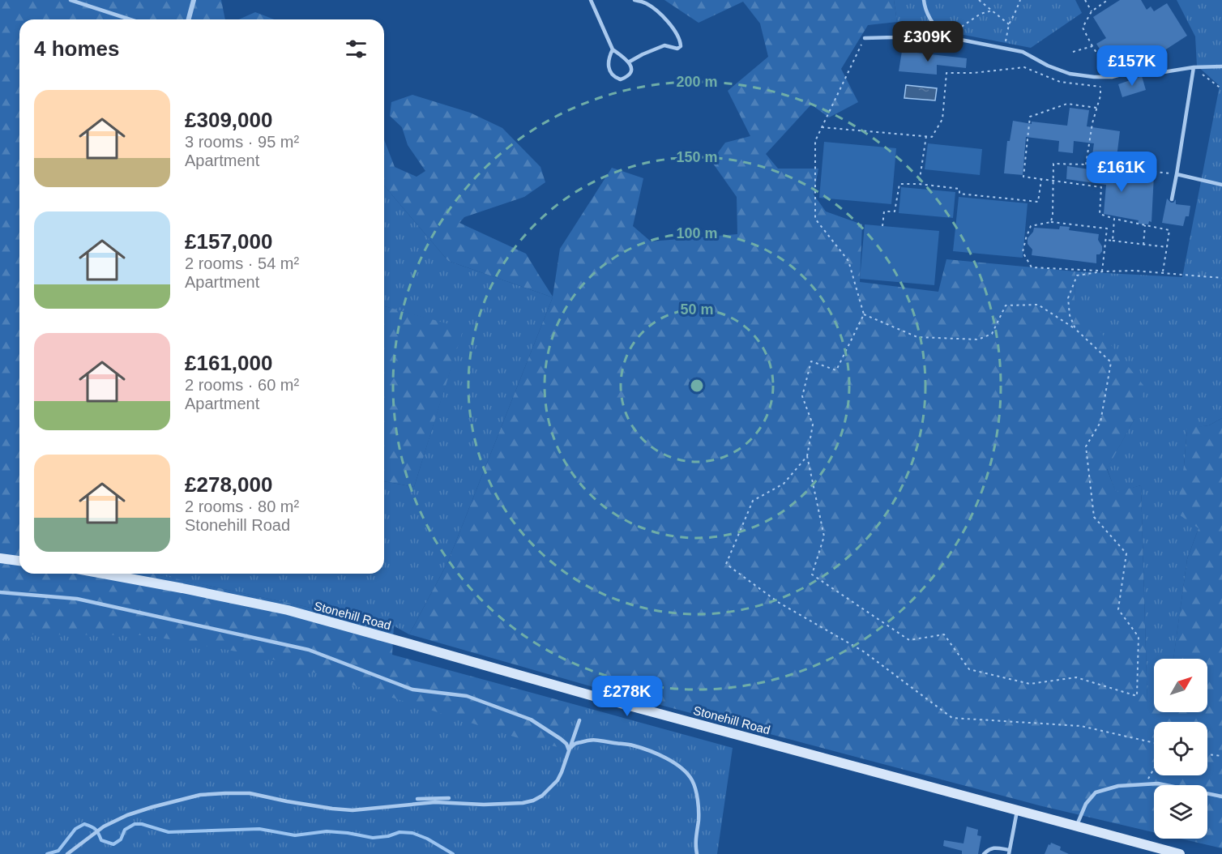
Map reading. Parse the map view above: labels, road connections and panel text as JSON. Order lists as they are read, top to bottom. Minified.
{"streets":{"street":["Stonehill Road"]},"north":"top right","page":{"heading":"4 homes","price":["£309K","£157K","£161K","£278K"],"list":[{"name":"£309,000","note":"3 rooms · 95 m² · Apartment"},{"name":"£157,000","note":"2 rooms · 54 m² · Apartment"},{"name":"£161,000","note":"2 rooms · 60 m² · Apartment"},{"name":"£278,000","note":"2 rooms · 80 m² · Stonehill Road"}]},"rings":["200 m","150 m","100 m","50 m"]}
